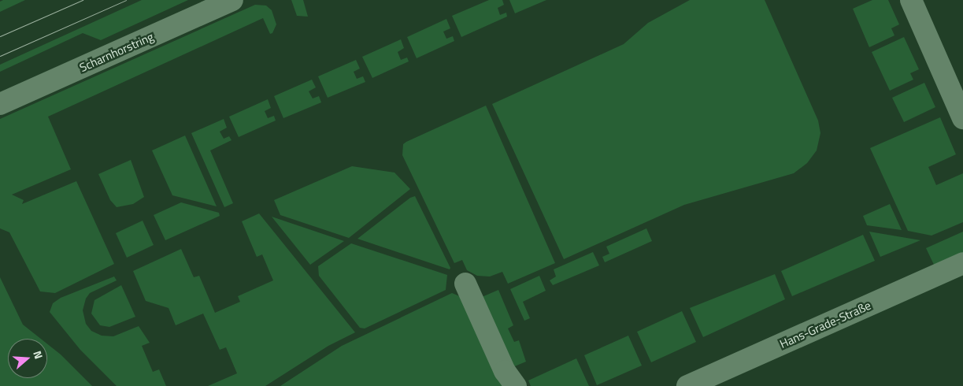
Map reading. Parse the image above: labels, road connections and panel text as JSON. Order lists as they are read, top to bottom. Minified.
{"streets":{"street":["Scharnhorstring","Hans-Grade-Straße"]},"north":"right"}
